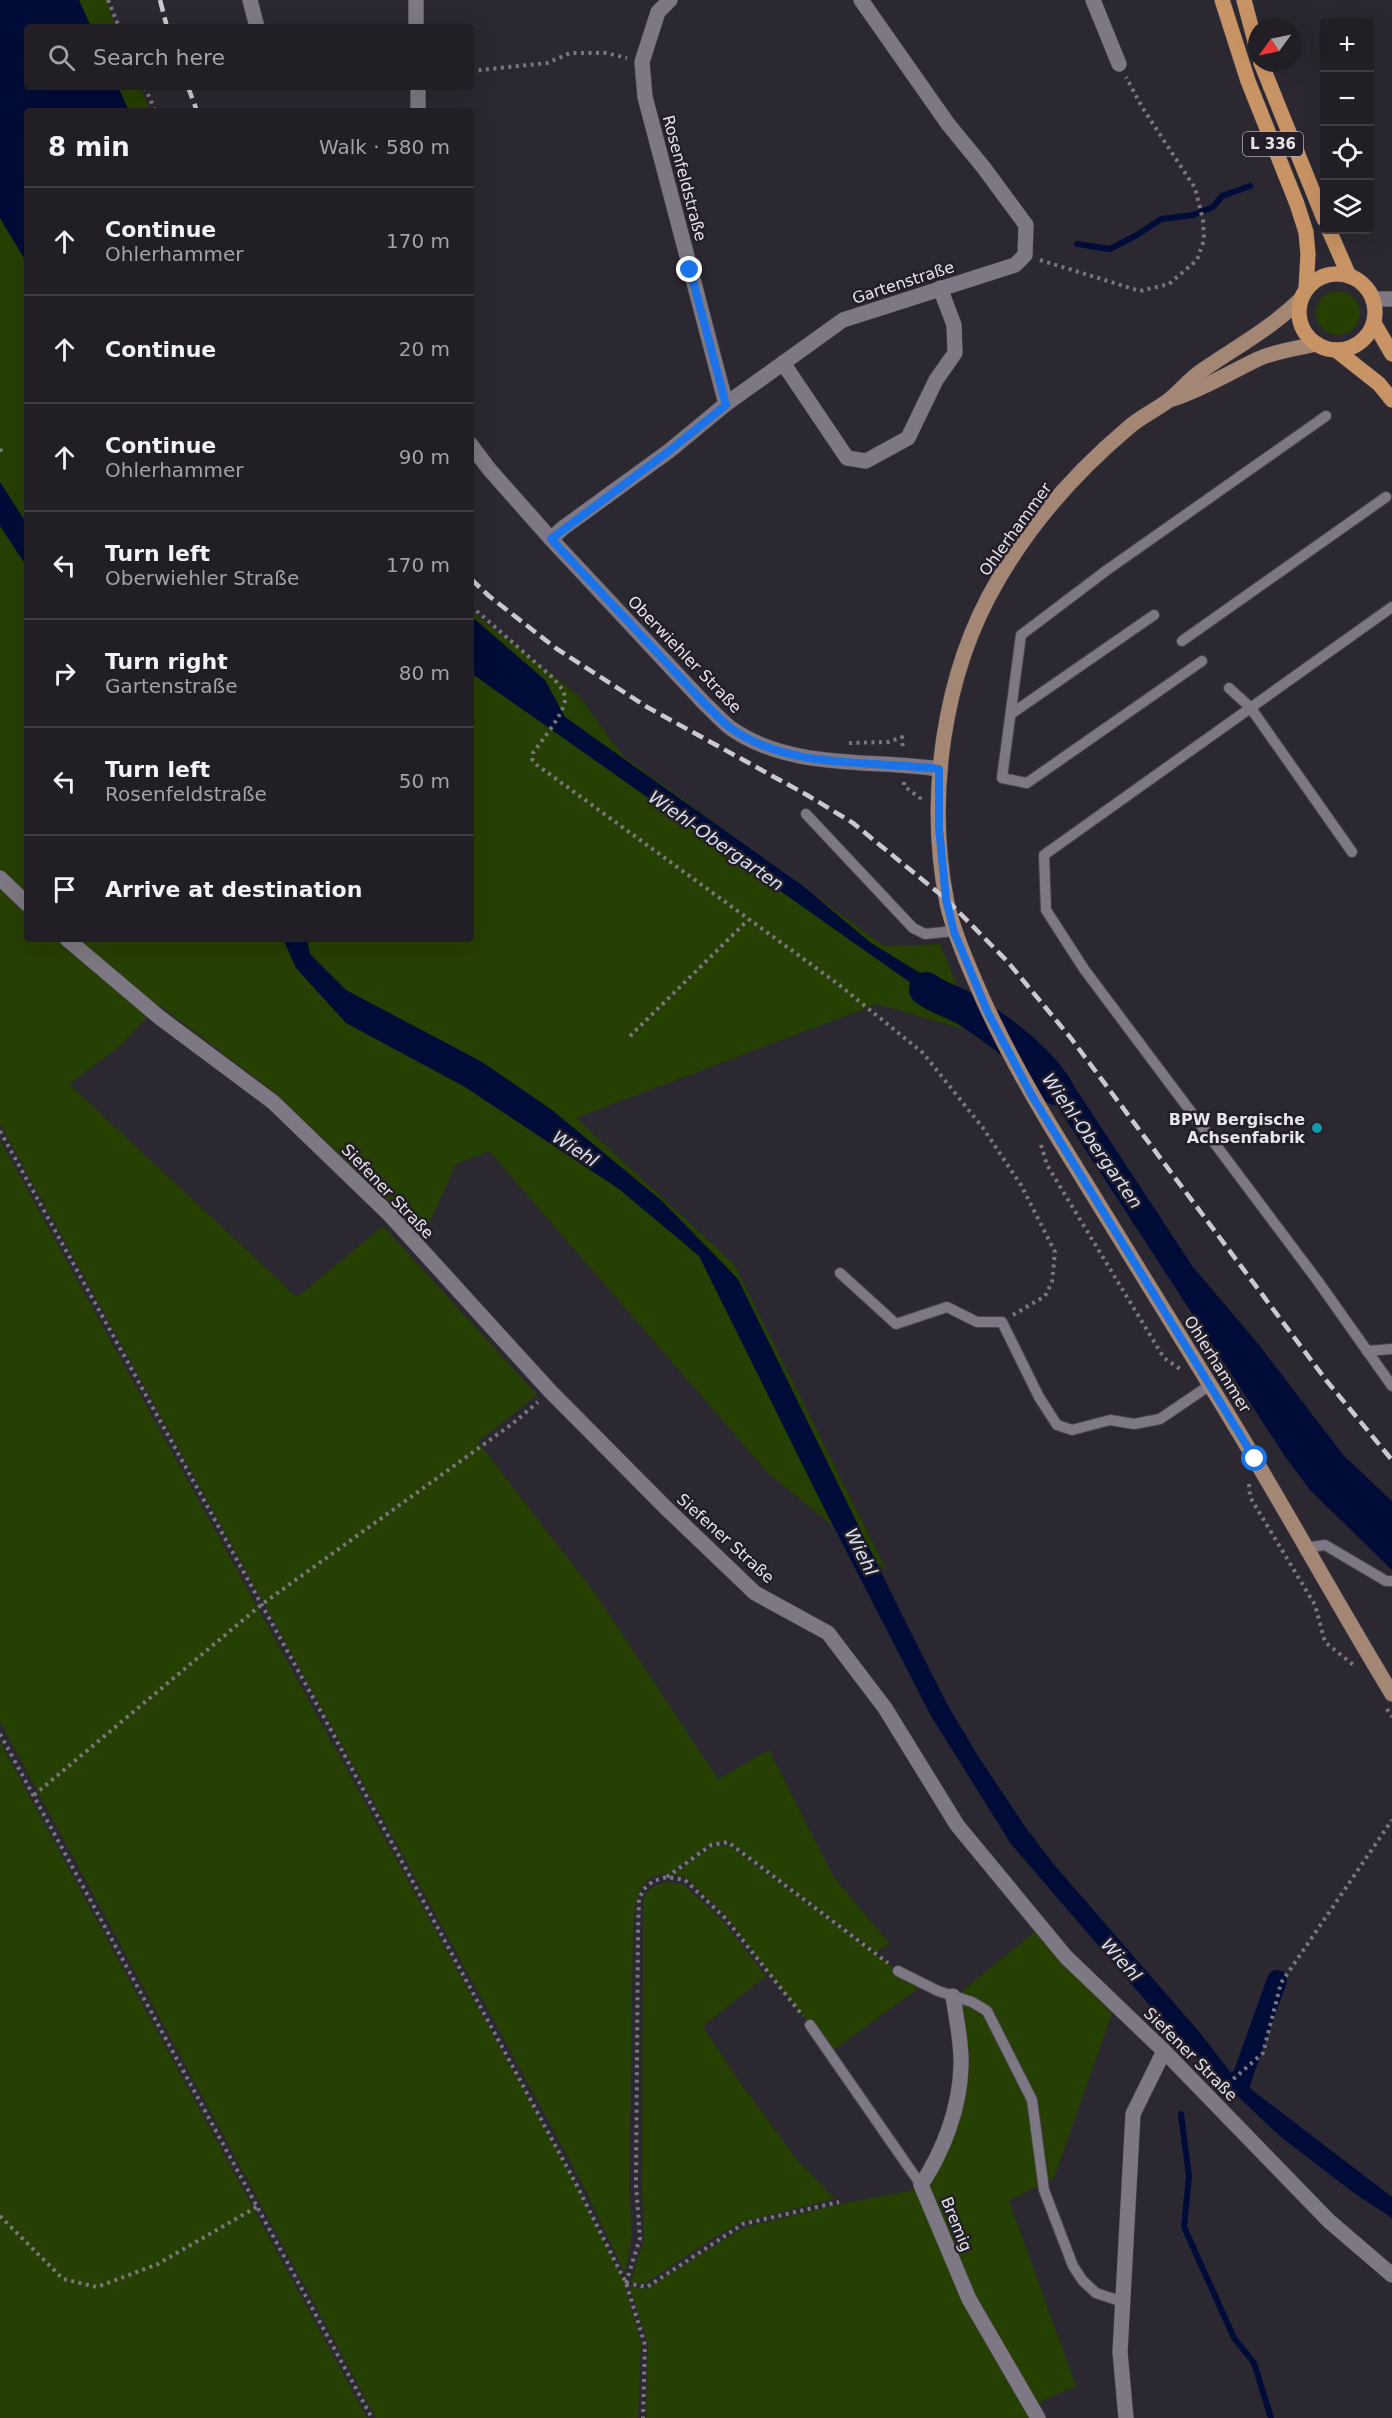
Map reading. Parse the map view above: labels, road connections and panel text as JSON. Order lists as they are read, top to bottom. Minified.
{"streets":{"main road":["L 336"],"street":["Rosenfeldstraße","Gartenstraße","Ohlerhammer","Oberwiehler Straße","Siefener Straße","Bremig"]},"crossings":[["L 336","Ohlerhammer"],["Rosenfeldstraße","Gartenstraße"],["Gartenstraße","Oberwiehler Straße"],["Ohlerhammer","Oberwiehler Straße"]],"water":["Wiehl-Obergarten","Wiehl"],"places":["BPW Bergische Achsenfabrik"],"north":"bottom left","page":{"map_buttons":["+","−"],"search":"Search here","heading":["8 min","Walk · 580 m"],"list":[["Continue","Ohlerhammer","170 m"],["Continue","20 m"],["Continue","Ohlerhammer","90 m"],["Turn left","Oberwiehler Straße","170 m"],["Turn right","Gartenstraße","80 m"],["Turn left","Rosenfeldstraße","50 m"],"Arrive at destination"]}}
